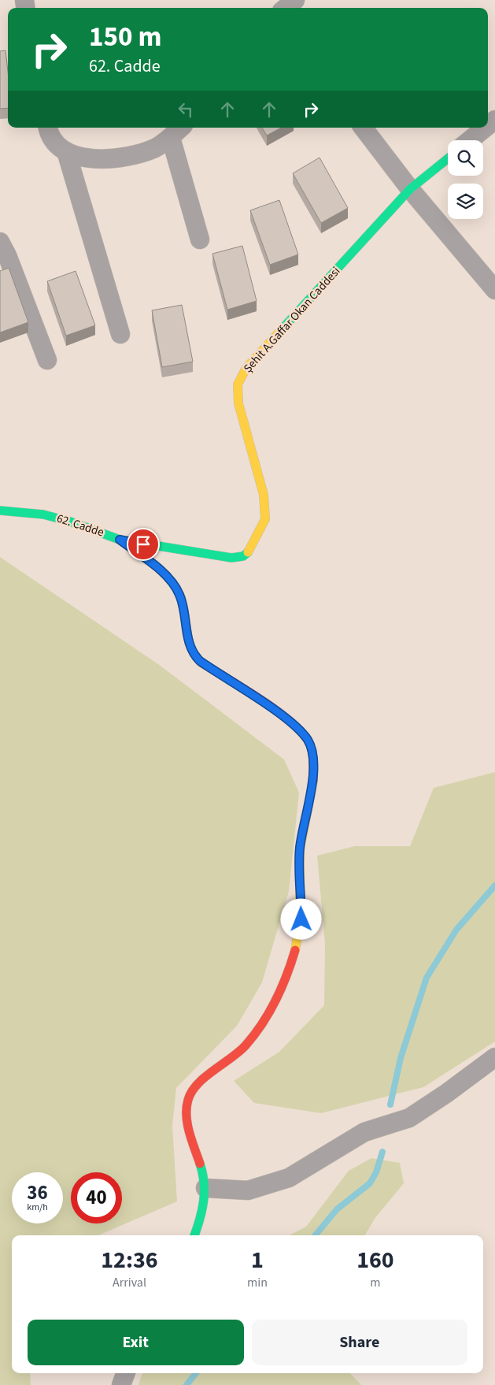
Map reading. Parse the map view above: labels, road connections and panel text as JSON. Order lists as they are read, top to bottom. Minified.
{"streets":{"street":["Şehit A.Gaffar Okan Caddesi","62. Cadde"]},"crossings":[["Şehit A.Gaffar Okan Caddesi","62. Cadde"]],"page":{"turn":["150 m","62. Cadde"],"speed":"36 km/h","limit":"40","eta":["12:36","Arrival","1","min","160","m"],"buttons":["Exit","Share"]}}
